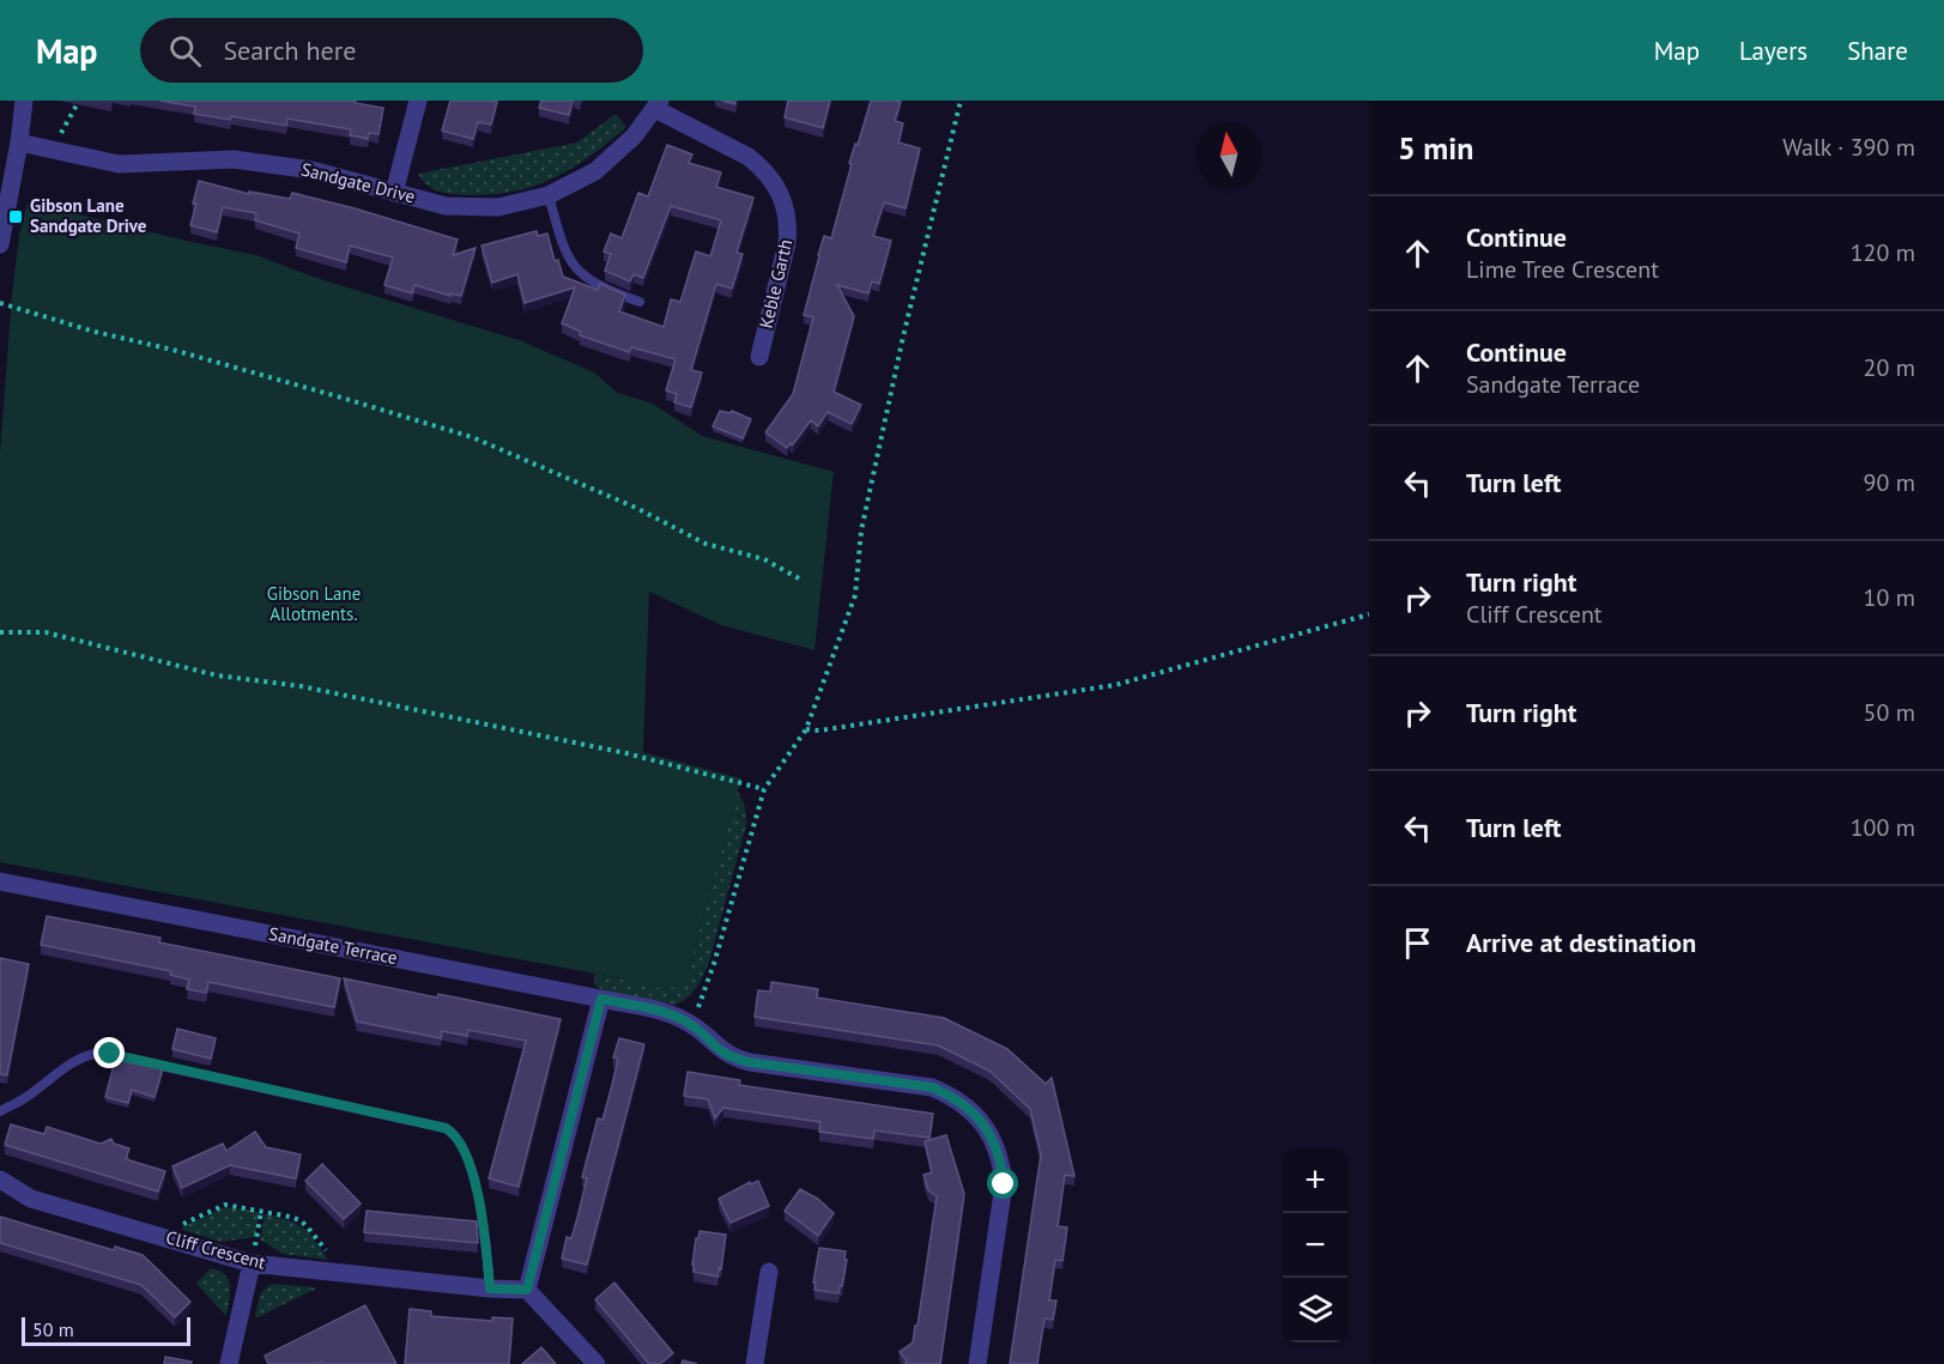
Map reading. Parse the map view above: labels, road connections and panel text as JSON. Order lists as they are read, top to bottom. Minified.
{"streets":{"street":["Sandgate Drive","Keble Garth","Sandgate Terrace","Cliff Crescent"]},"crossings":[["Sandgate Drive","Keble Garth"]],"parks":["Gibson Lane Allotments."],"places":{"transit":["Gibson Lane Sandgate Drive"]},"scale_bar":"50 m","north":"top","page":{"header":"Map","search":"Search here","nav":["Map","Layers","Share"],"heading":["5 min","Walk · 390 m"],"list":[["Continue","Lime Tree Crescent","120 m"],["Continue","Sandgate Terrace","20 m"],["Turn left","90 m"],["Turn right","Cliff Crescent","10 m"],["Turn right","50 m"],["Turn left","100 m"],"Arrive at destination"],"map_buttons":["+","−"],"scale":"50 m"}}
